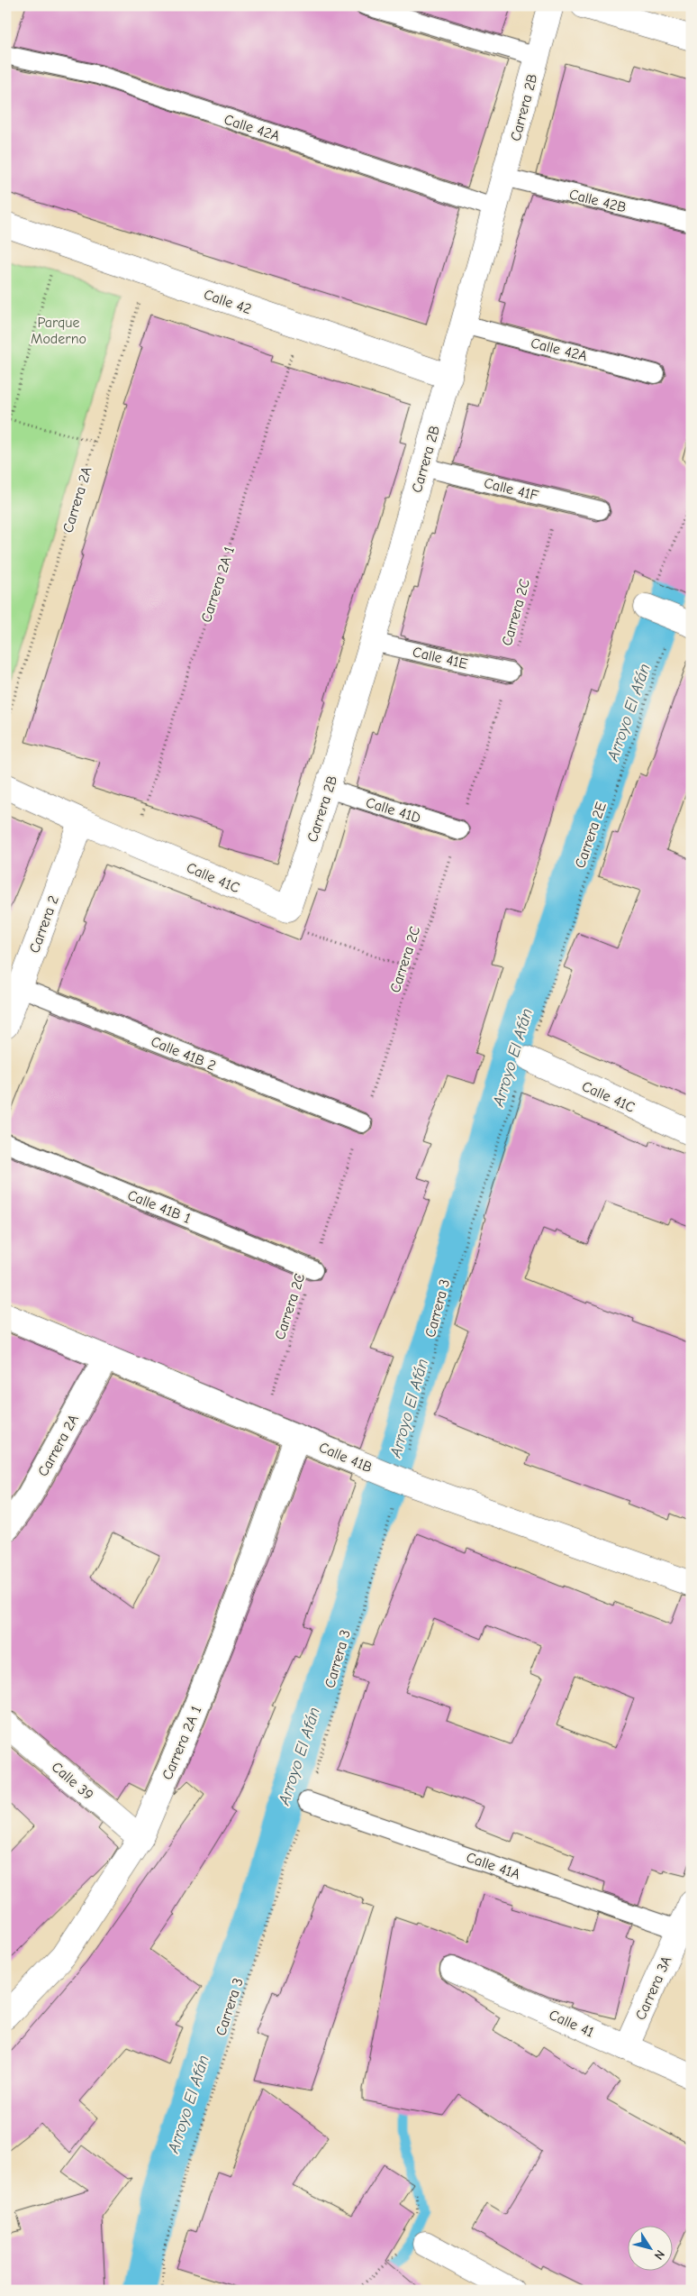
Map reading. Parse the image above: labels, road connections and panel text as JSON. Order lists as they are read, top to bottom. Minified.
{"streets":{"street":["Carrera 2B","Calle 42","Carrera 2A","Carrera 2A 1","Calle 41C","Carrera 2","Calle 41B","Calle 39","Carrera 3A","Calle 41"],"lane":["Calle 42A","Calle 42B","Calle 41F","Calle 41E","Calle 41D","Calle 41B 2","Calle 41B 1","Calle 41A"],"path":["Carrera 2C","Carrera 2E","Carrera 3"]},"crossings":[["Carrera 2B","Calle 42A"],["Carrera 2B","Calle 42B"],["Carrera 2B","Calle 42"],["Carrera 2B","Calle 41F"],["Carrera 2B","Calle 41E"],["Carrera 2B","Calle 41D"],["Carrera 2B","Calle 41C"],["Calle 42","Carrera 2A"],["Calle 42","Carrera 2A 1"],["Calle 41F","Carrera 2C"],["Carrera 2A","Calle 41B"],["Carrera 2A 1","Calle 41C"],["Carrera 2A 1","Calle 41B"],["Carrera 2A 1","Calle 39"],["Carrera 2C","Calle 41E"],["Carrera 2C","Calle 41D"],["Carrera 2C","Calle 41B 2"],["Carrera 2C","Calle 41B 1"],["Carrera 2C","Calle 41B"],["Carrera 2E","Calle 41C"],["Carrera 2E","Carrera 3"],["Calle 41C","Carrera 2"],["Calle 41C","Carrera 3"],["Carrera 2","Calle 41B 2"],["Carrera 3","Calle 41B"],["Carrera 3","Calle 41A"],["Calle 41A","Carrera 3A"],["Carrera 3A","Calle 41"]],"water":["Arroyo El Afán"],"parks":["Parque Moderno"],"north":"bottom right"}
